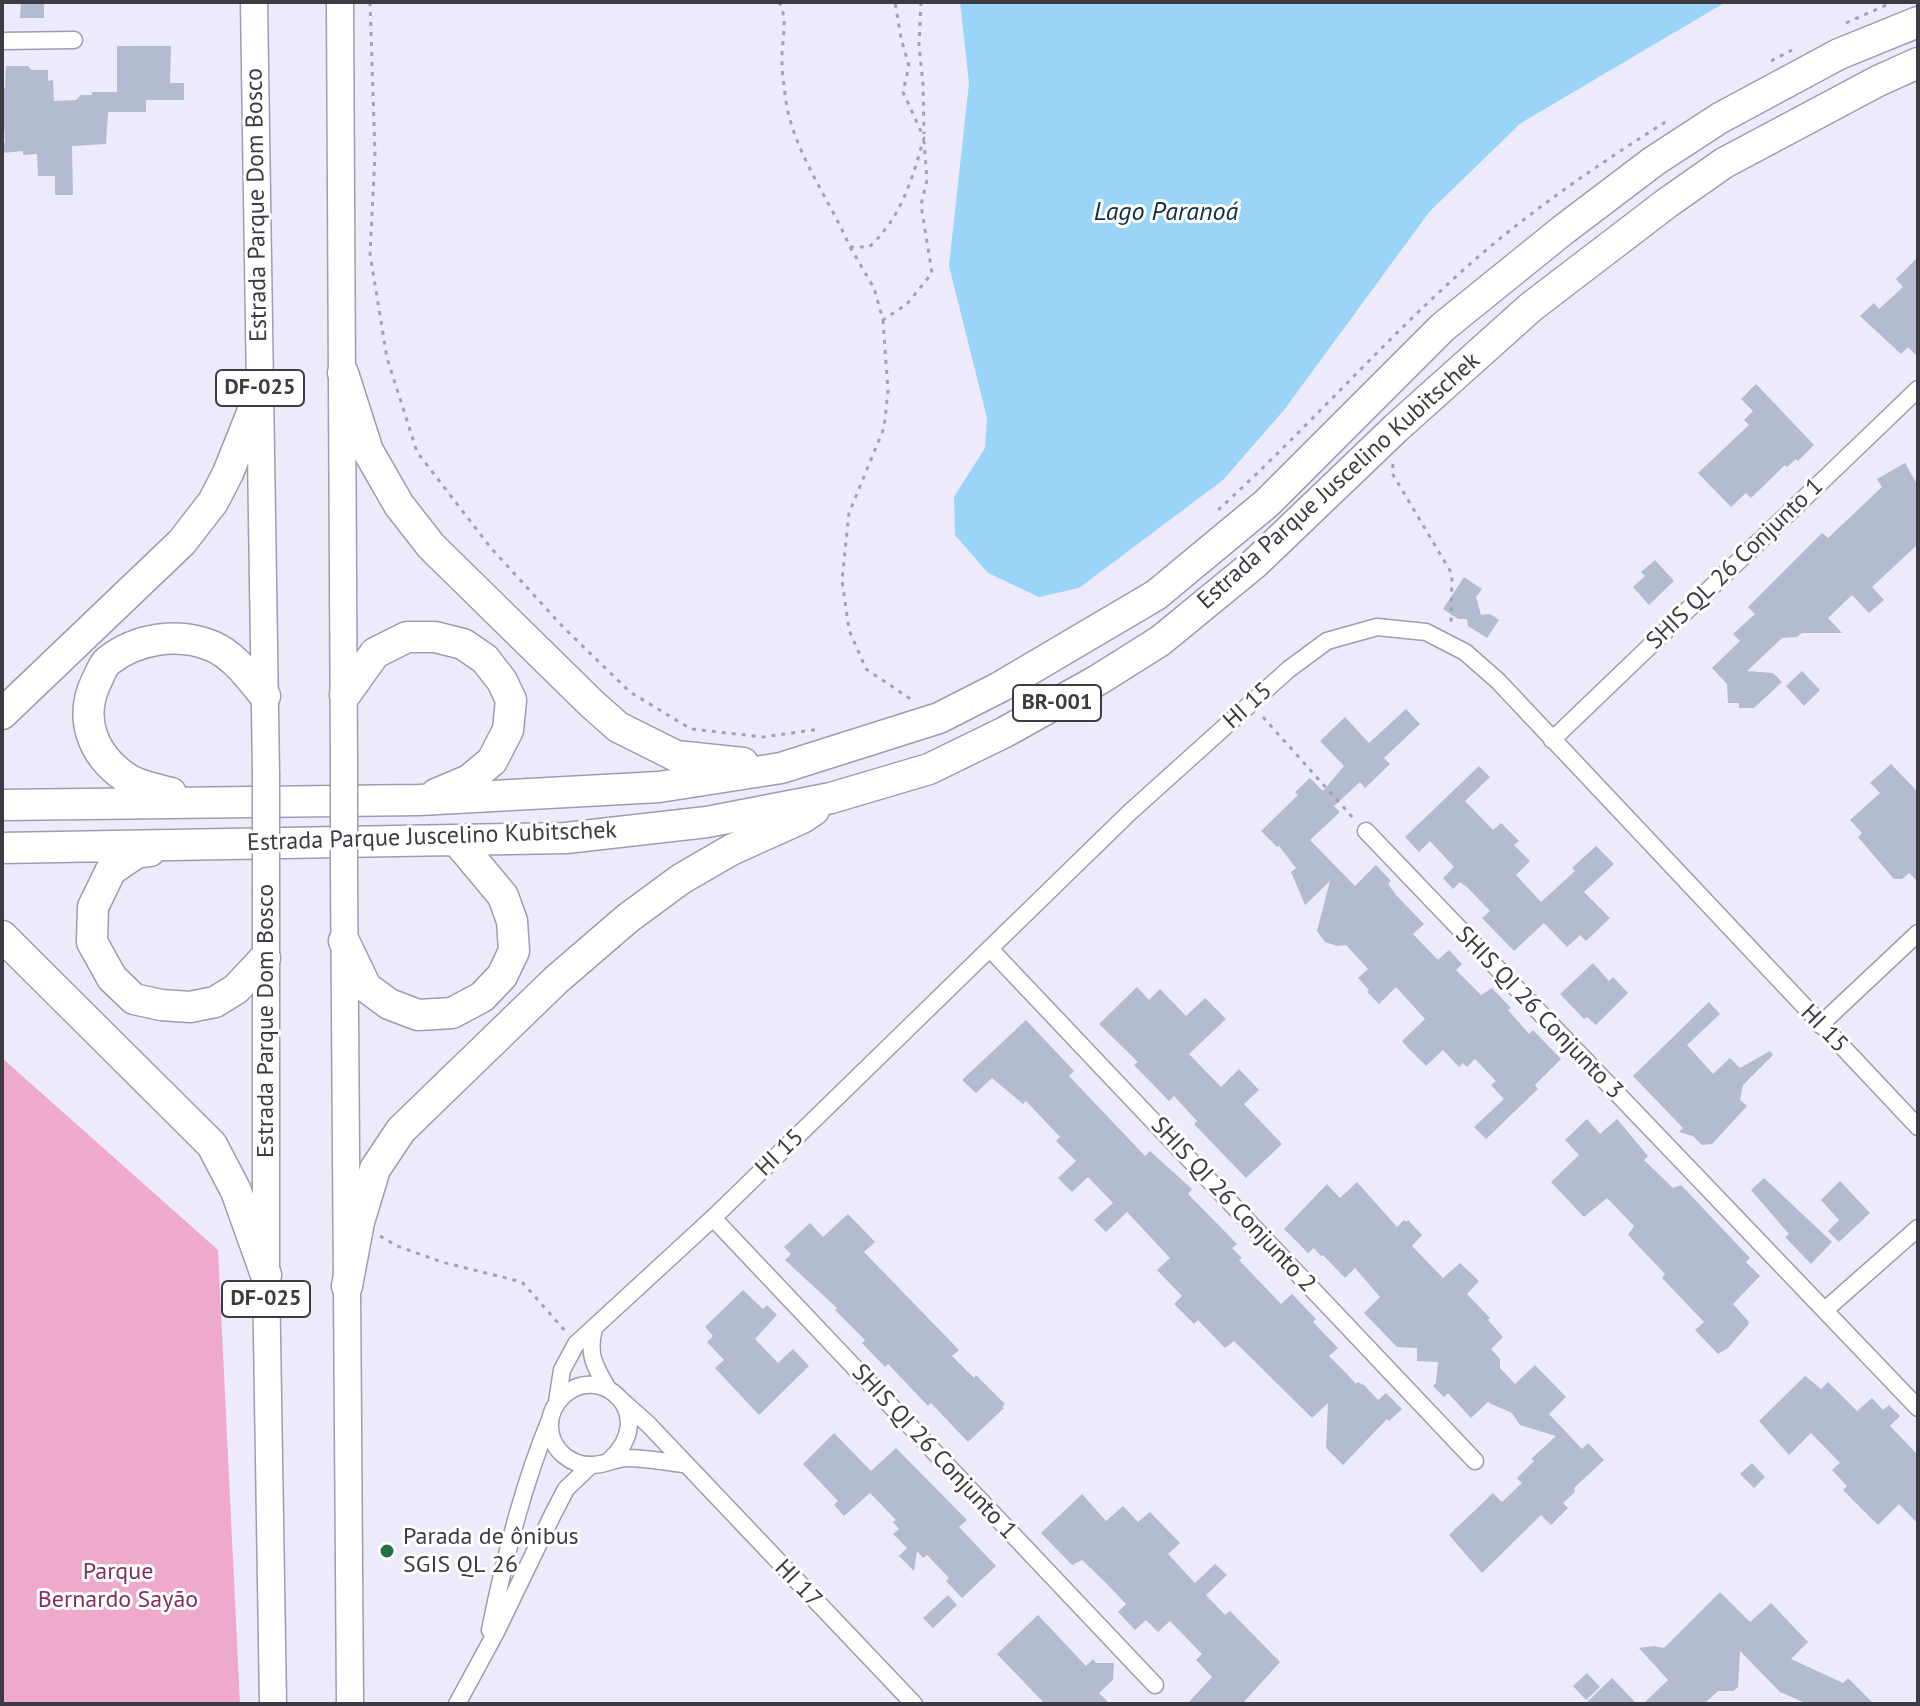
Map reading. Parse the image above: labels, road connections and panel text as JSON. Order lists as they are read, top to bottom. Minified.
{"streets":{"highway":["Estrada Parque Juscelino Kubitschek","BR-001"],"main road":["Estrada Parque Dom Bosco","DF-025"],"street":["SHIS QL 26 Conjunto 1","HI 15","SHIS QI 26 Conjunto 3","SHIS QI 26 Conjunto 2","SHIS QI 26 Conjunto 1","HI 17"]},"crossings":[["SHIS QL 26 Conjunto 1","HI 15"],["HI 15","SHIS QI 26 Conjunto 2"],["HI 15","SHIS QI 26 Conjunto 1"],["HI 15","HI 17"]],"water":["Lago Paranoá"],"parks":["Parque Bernardo Sayão"],"places":["Parada de ônibus SGIS QL 26"]}
